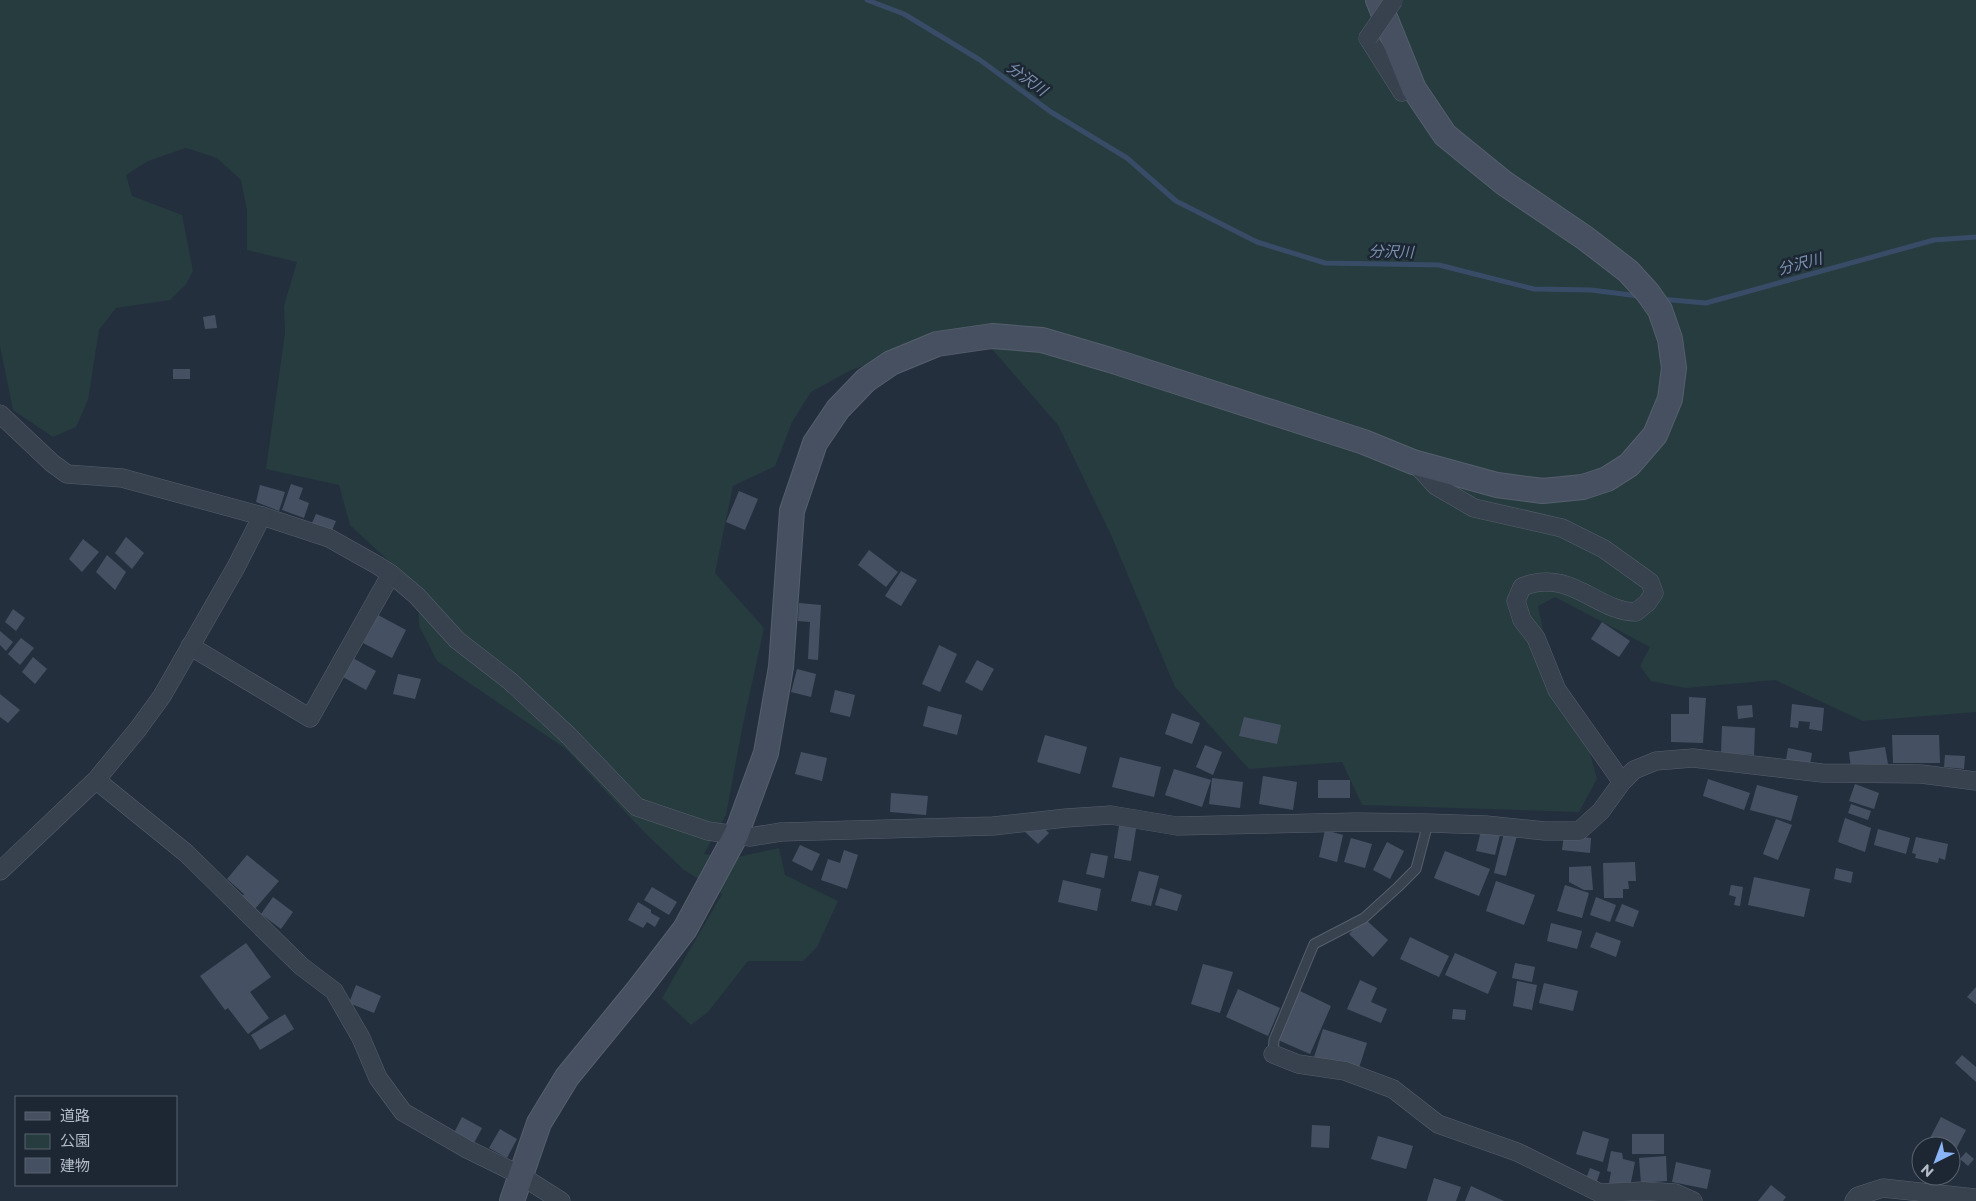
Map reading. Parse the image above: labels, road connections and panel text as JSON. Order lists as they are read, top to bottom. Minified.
{"water":["分沢川"],"legend":["道路","公園","建物"],"north":"bottom left"}
